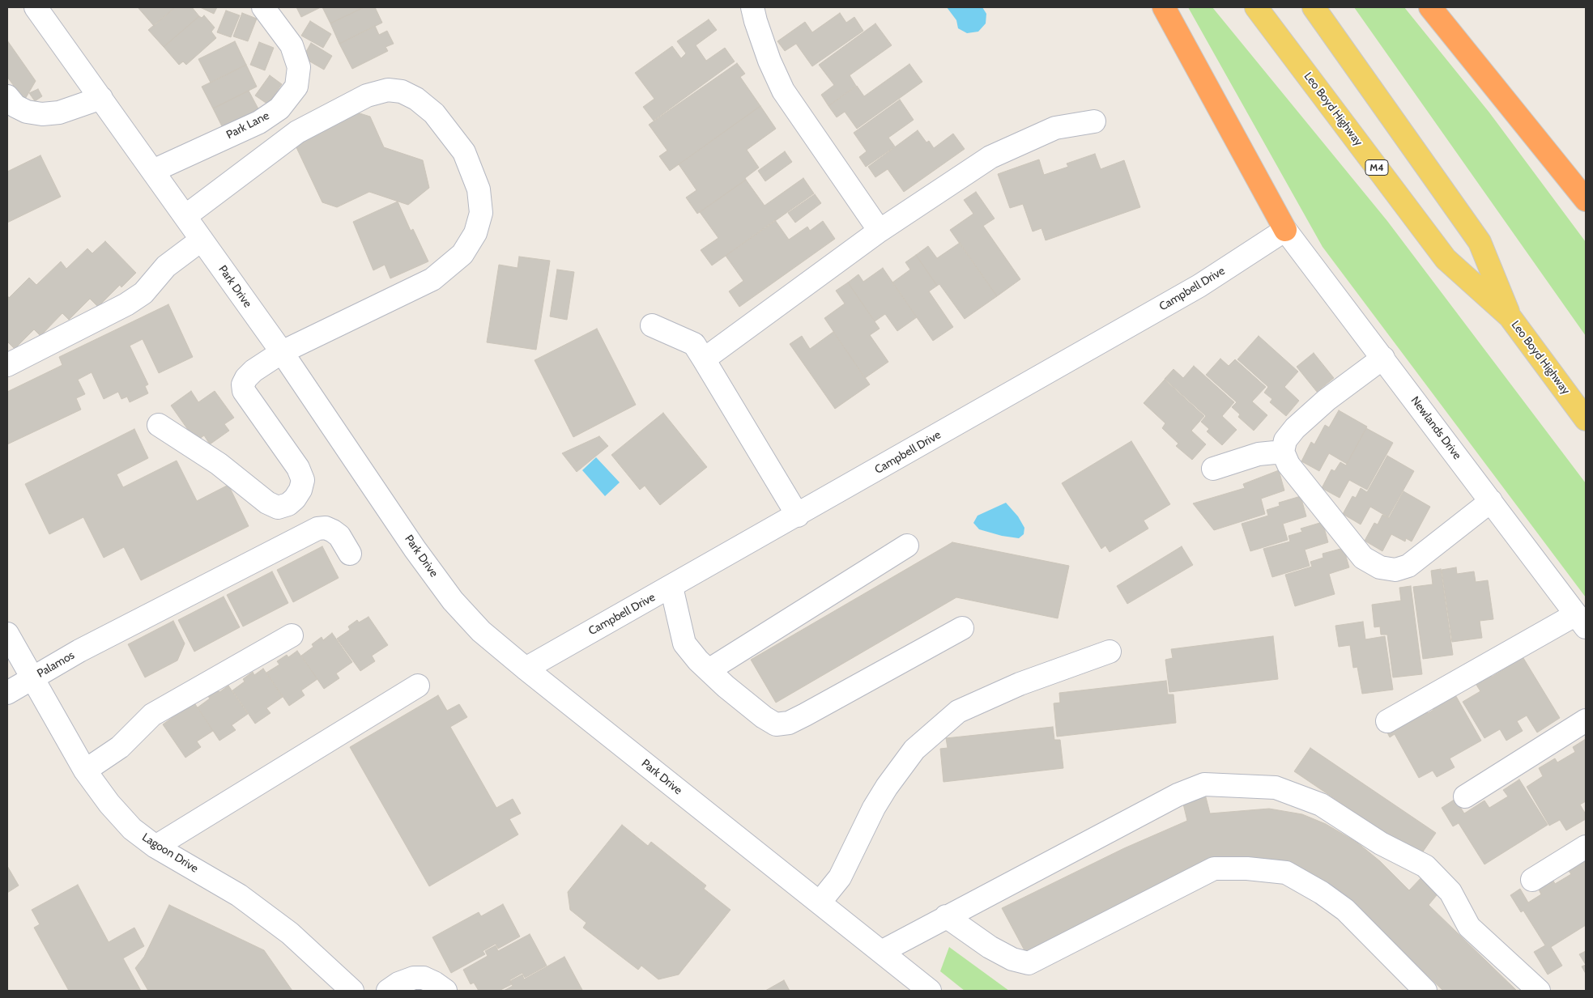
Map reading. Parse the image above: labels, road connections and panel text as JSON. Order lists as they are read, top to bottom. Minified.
{"streets":{"main road":["Leo Boyd Highway","M4"],"street":["Park Lane","Park Drive","Campbell Drive","Newlands Drive","Palamos","Lagoon Drive"]},"crossings":[["Park Lane","Park Drive"],["Park Drive","Campbell Drive"],["Campbell Drive","Newlands Drive"],["Palamos","Lagoon Drive"]]}
